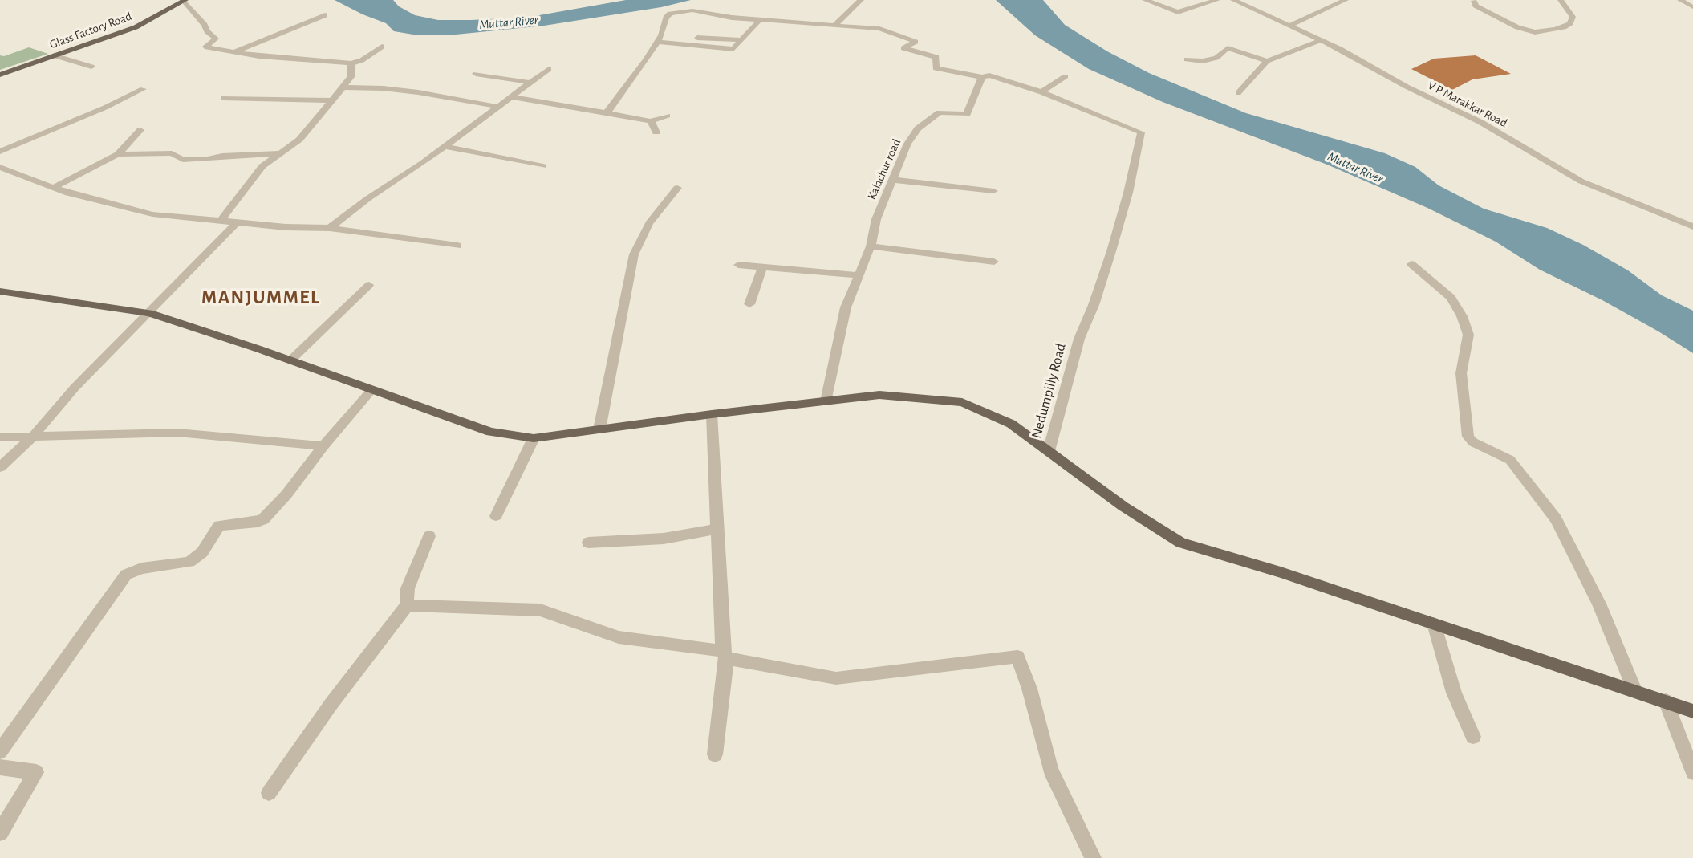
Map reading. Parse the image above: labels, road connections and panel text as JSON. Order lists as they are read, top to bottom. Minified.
{"streets":{"main road":["Glass Factory Road"],"street":["V P Marakkar Road","Kalachur road","Nedumpilly Road"]},"districts":["MANJUMMEL"],"water":["Muttar River"]}
